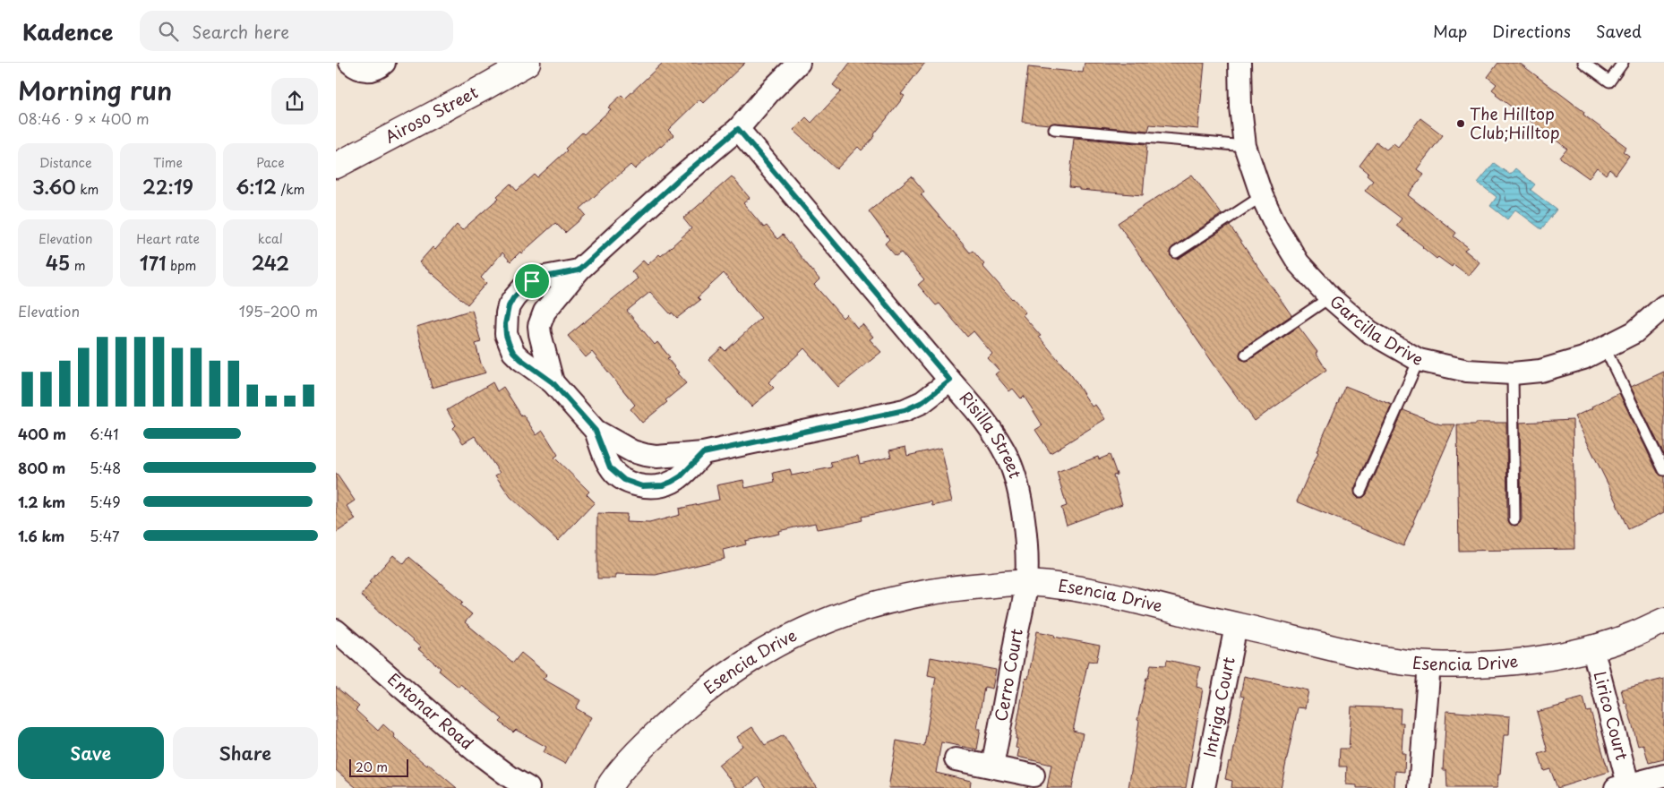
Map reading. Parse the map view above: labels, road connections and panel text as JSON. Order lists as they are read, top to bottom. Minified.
{"streets":{"street":["Airoso Street","Garcilla Drive","Risilla Street","Esencia Drive","Cerro Court","Intriga Court","Entonar Road","Lirico Court"]},"crossings":[["Risilla Street","Esencia Drive"],["Risilla Street","Cerro Court"],["Esencia Drive","Cerro Court"],["Esencia Drive","Intriga Court"],["Esencia Drive","Lirico Court"]],"places":["The Hilltop Club;Hilltop"],"scale_bar":"20 m","page":{"header":"Kadence","search":"Search here","nav":["Map","Directions","Saved"],"heading":["Morning run","08:46 · 9 × 400 m"],"stats":[["Distance","3.60 km"],["Time","22:19"],["Pace","6:12 /km"],["Elevation","45 m"],["Heart rate","171 bpm"],["kcal","242"]],"chart":["Elevation","195–200 m"],"list":[{"name":"400 m","note":"6:41"},{"name":"800 m","note":"5:48"},{"name":"1.2 km","note":"5:49"},{"name":"1.6 km","note":"5:47"}],"buttons":["Save","Share"],"scale":"20 m"}}
